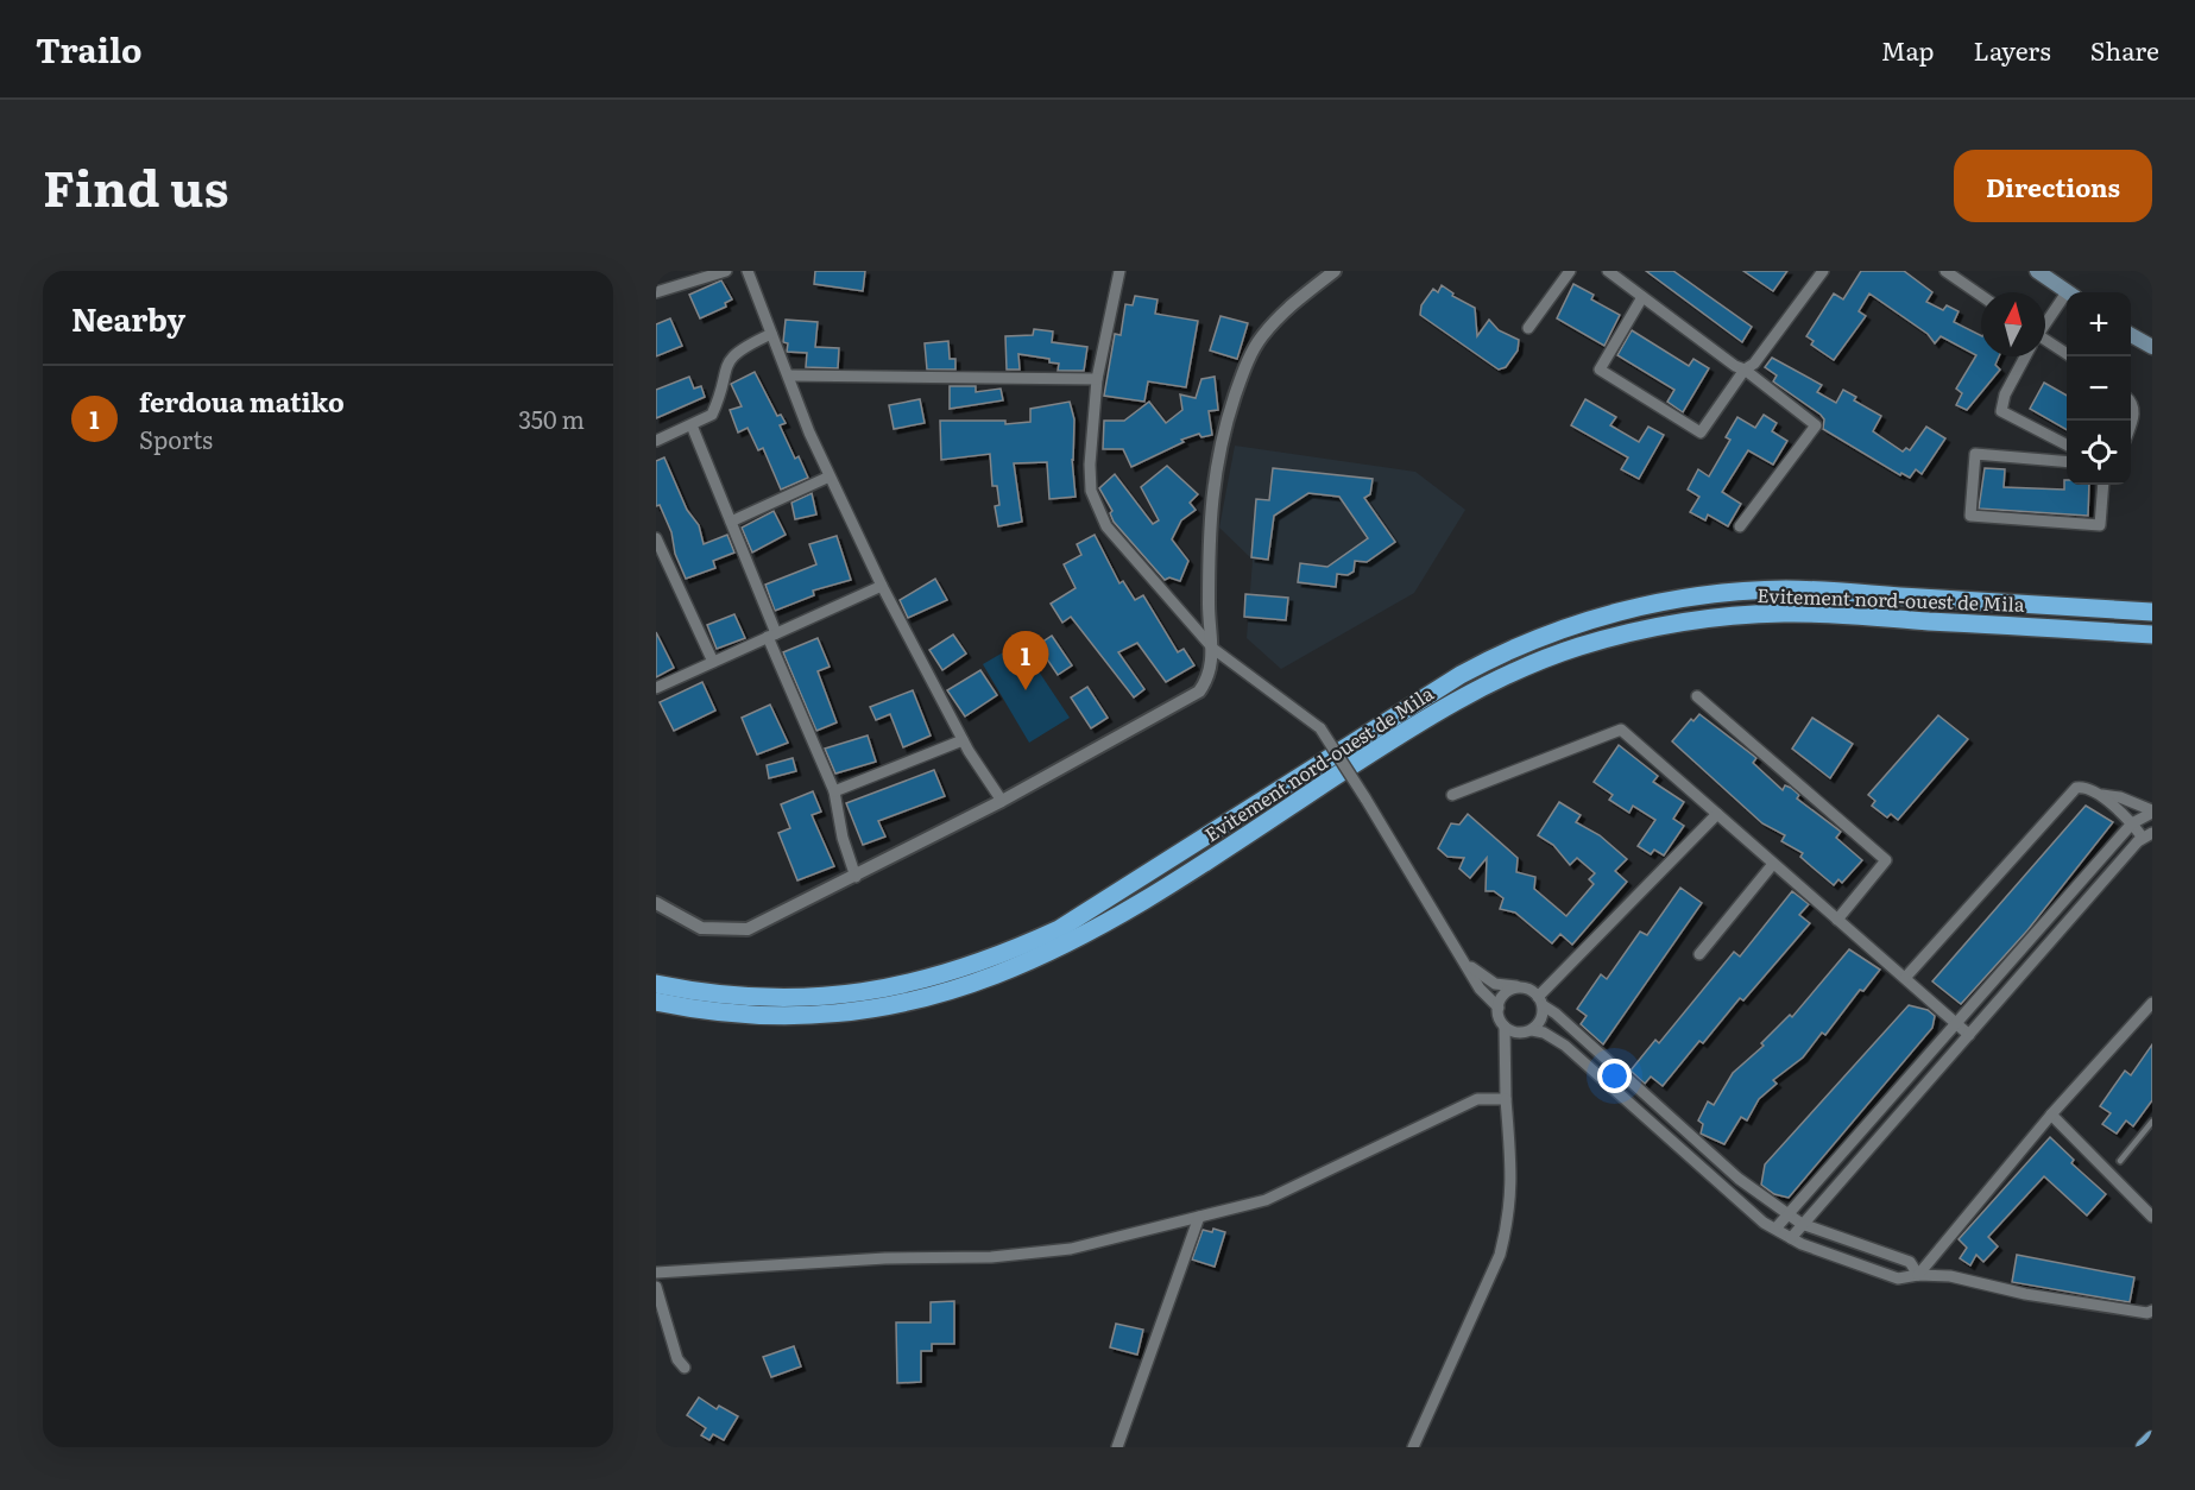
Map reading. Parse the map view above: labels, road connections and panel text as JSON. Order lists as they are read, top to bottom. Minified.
{"streets":{"highway":["Evitement nord-ouest de Mila"]},"north":"top","page":{"header":"Trailo","nav":["Map","Layers","Share"],"title":"Find us","buttons":"Directions","heading":"Nearby","map_buttons":["+","−"],"list":[{"mark":"1","name":"ferdoua matiko","note":"Sports","value":"350 m"}],"pins":"1"}}
